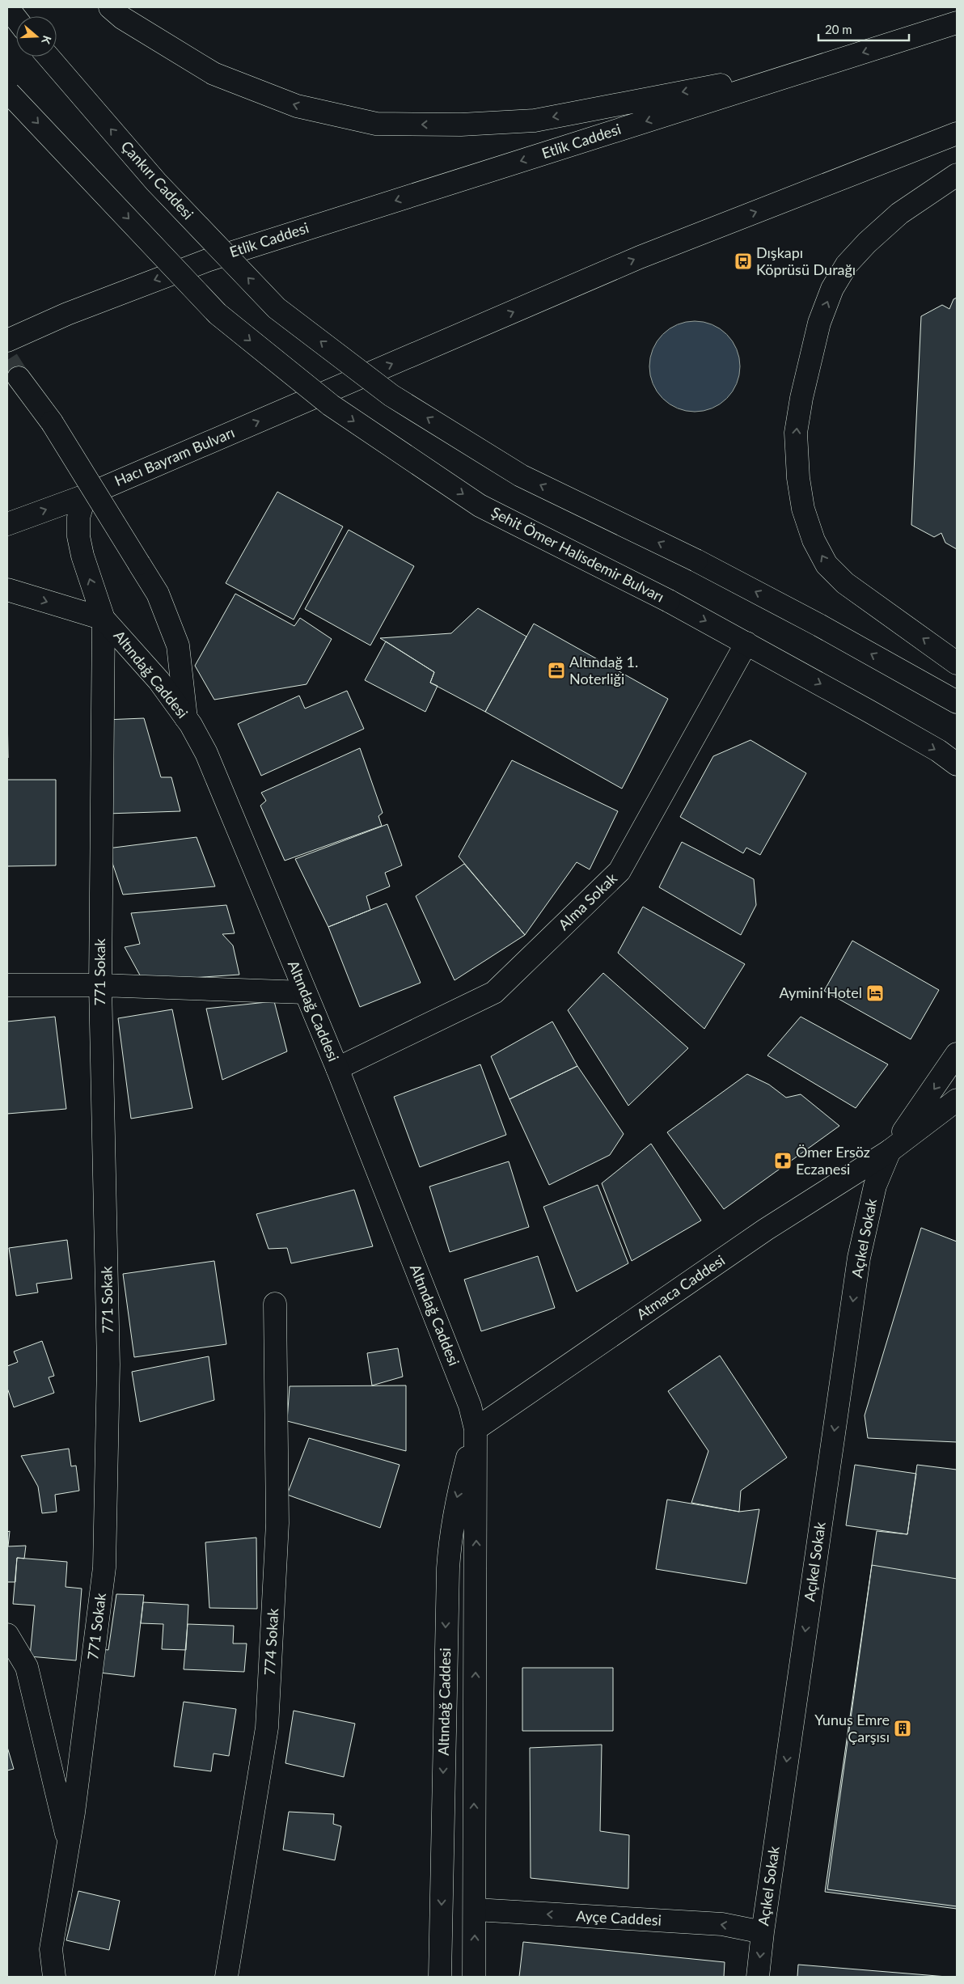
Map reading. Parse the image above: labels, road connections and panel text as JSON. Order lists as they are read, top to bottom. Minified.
{"streets":{"main road":["Etlik Caddesi","Çankırı Caddesi","Hacı Bayram Bulvarı","Şehit Ömer Halisdemir Bulvarı","Altındağ Caddesi","Alma Sokak","771 Sokak","Açıkel Sokak","Atmaca Caddesi","774 Sokak","Ayçe Caddesi"]},"crossings":[["Hacı Bayram Bulvarı","Altındağ Caddesi"],["Şehit Ömer Halisdemir Bulvarı","Alma Sokak"],["Altındağ Caddesi","Alma Sokak"],["Altındağ Caddesi","771 Sokak"],["Altındağ Caddesi","Atmaca Caddesi"],["Altındağ Caddesi","Ayçe Caddesi"],["Açıkel Sokak","Atmaca Caddesi"],["Açıkel Sokak","Ayçe Caddesi"]],"one_way":["Etlik Caddesi","Çankırı Caddesi","Hacı Bayram Bulvarı","Şehit Ömer Halisdemir Bulvarı","Açıkel Sokak","Ayçe Caddesi"],"places":{"bus stop":["Dışkapı Köprüsü Durağı"],"office":["Altındağ 1. Noterliği"],"hotel":["Aymini Hotel"],"pharmacy":["Ömer Ersöz Eczanesi"],"building":["Yunus Emre Çarşısı"]},"scale_bar":"20 m","north":"right"}
